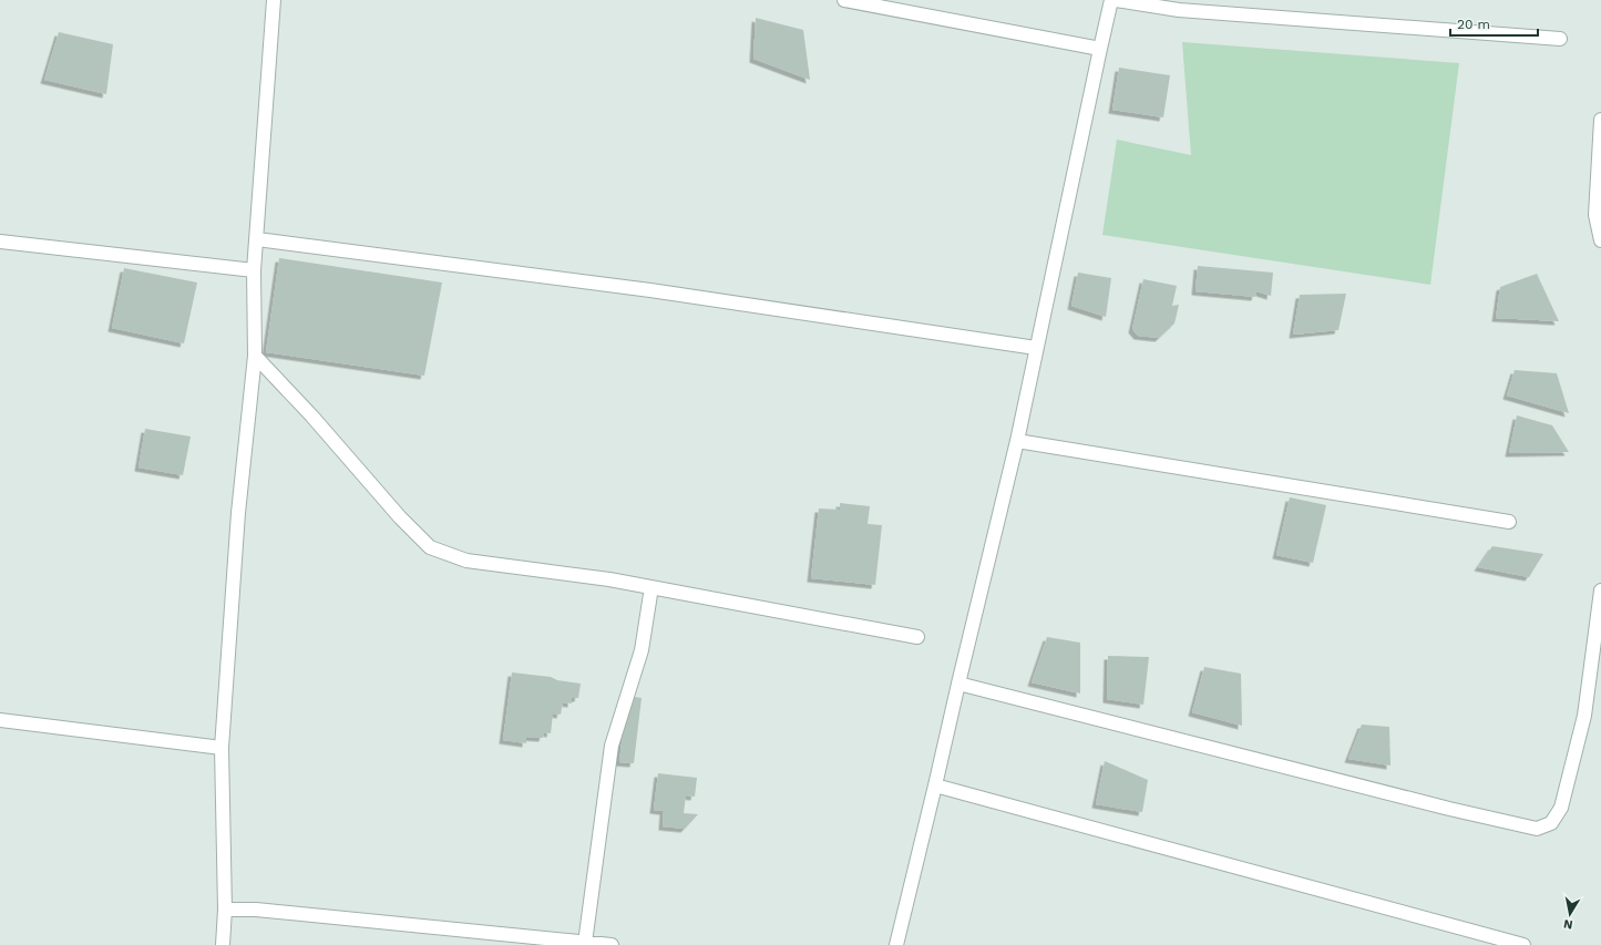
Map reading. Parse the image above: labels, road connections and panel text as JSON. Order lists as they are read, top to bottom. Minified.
{"scale_bar":"20 m","north":"bottom"}
